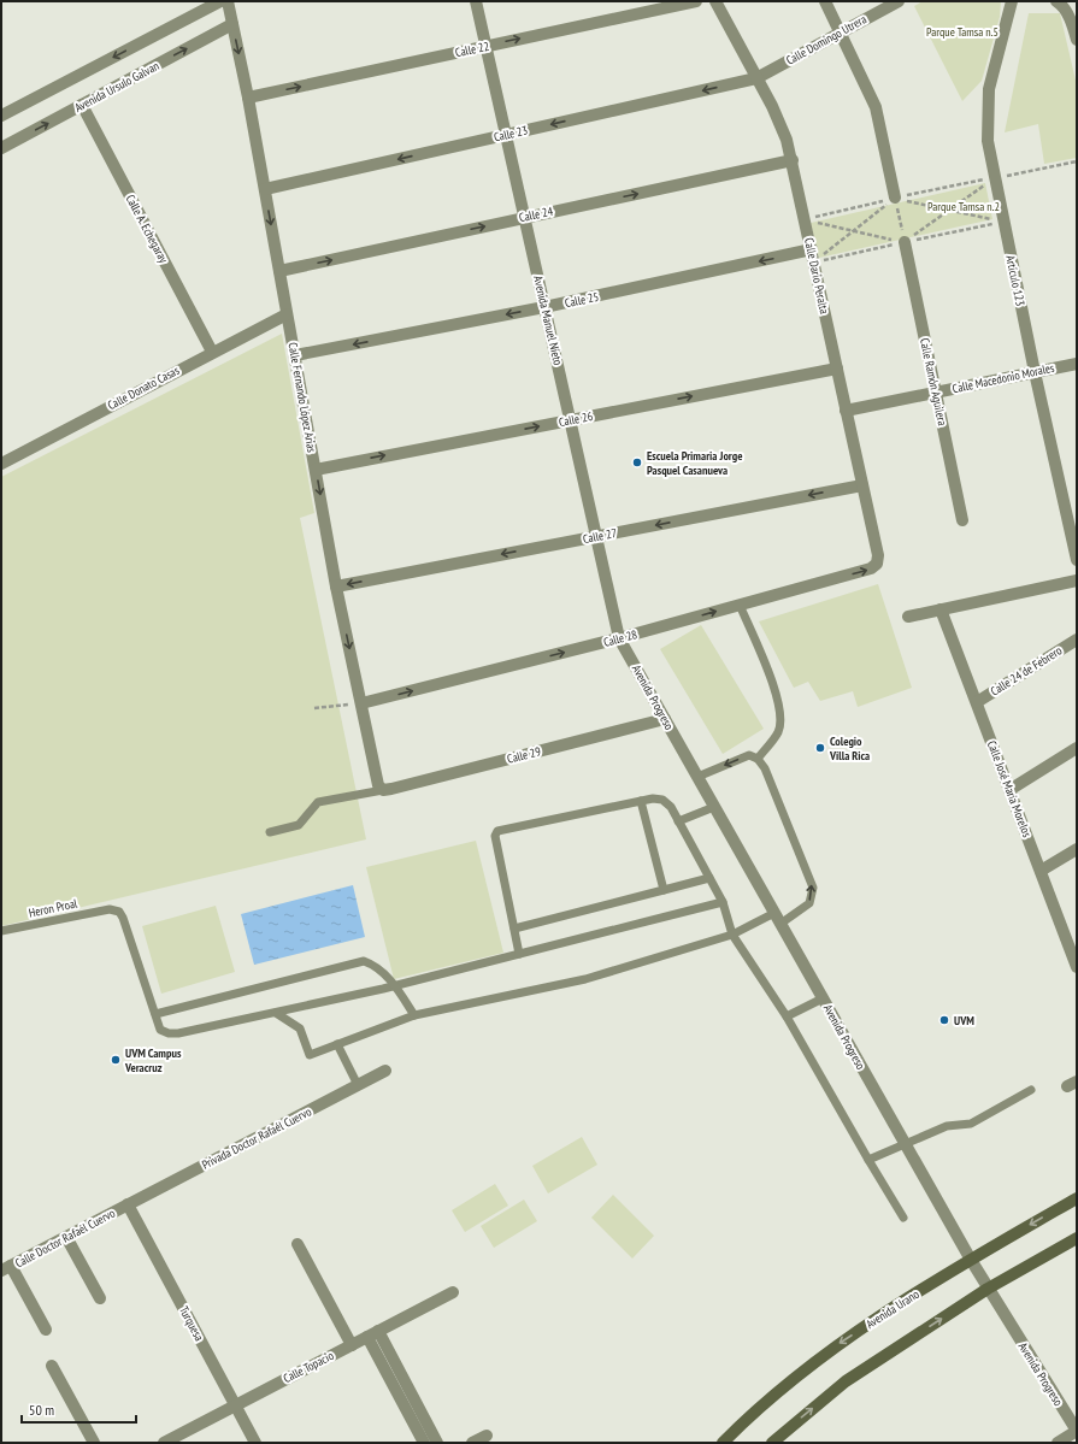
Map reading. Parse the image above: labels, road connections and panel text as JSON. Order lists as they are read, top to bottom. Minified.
{"streets":{"main road":["Avenida Urano"],"street":["Calle Domingo Utrera","Calle 22","Avenida Ursulo Galvan","Calle 23","Calle 24","Calle A. Echegaray","Calle Dario Peralta","Artículo 123","Calle 25","Avenida Manuel Nieto","Calle Macedonio Morales","Calle Ramón Aguilera","Calle Donato Casas","Calle Fernando López Arias","Calle 26","Calle 27","Calle 28","Calle 24 de Febrero","Avenida Progreso","Calle 29","Calle José María Morelos","Privada Doctor Rafaél Cuervo","Calle Doctor Rafaél Cuervo","Turquesa","Calle Topacio"],"lane":["Heron Proal"]},"crossings":[["Calle Domingo Utrera","Calle 23"],["Calle Domingo Utrera","Calle Dario Peralta"],["Calle 22","Avenida Manuel Nieto"],["Calle 22","Calle Fernando López Arias"],["Avenida Ursulo Galvan","Calle A. Echegaray"],["Avenida Ursulo Galvan","Calle Fernando López Arias"],["Calle 23","Calle Dario Peralta"],["Calle 23","Avenida Manuel Nieto"],["Calle 23","Calle Fernando López Arias"],["Calle 24","Calle Dario Peralta"],["Calle 24","Avenida Manuel Nieto"],["Calle 24","Calle Fernando López Arias"],["Calle A. Echegaray","Calle Donato Casas"],["Calle Dario Peralta","Calle 25"],["Calle Dario Peralta","Calle Macedonio Morales"],["Calle Dario Peralta","Calle 26"],["Calle Dario Peralta","Calle 27"],["Calle Dario Peralta","Calle 28"],["Artículo 123","Calle Macedonio Morales"],["Calle 25","Avenida Manuel Nieto"],["Calle 25","Calle Fernando López Arias"],["Avenida Manuel Nieto","Calle 26"],["Avenida Manuel Nieto","Calle 27"],["Avenida Manuel Nieto","Calle 28"],["Avenida Manuel Nieto","Avenida Progreso"],["Calle Macedonio Morales","Calle Ramón Aguilera"],["Calle Donato Casas","Calle Fernando López Arias"],["Calle Fernando López Arias","Calle 26"],["Calle Fernando López Arias","Calle 27"],["Calle Fernando López Arias","Calle 28"],["Calle Fernando López Arias","Calle 29"],["Calle 28","Avenida Progreso"],["Calle 24 de Febrero","Calle José María Morelos"],["Avenida Progreso","Calle 29"],["Avenida Progreso","Avenida Urano"],["Privada Doctor Rafaél Cuervo","Calle Doctor Rafaél Cuervo"],["Privada Doctor Rafaél Cuervo","Turquesa"],["Calle Doctor Rafaél Cuervo","Turquesa"],["Turquesa","Calle Topacio"]],"one_way":["Calle 22","Calle 23","Calle 24","Calle 25","Calle Fernando López Arias","Calle 26","Calle 27","Calle 28"],"parks":["Parque Tamsa n.5","Parque Tamsa n.2"],"places":["Escuela Primaria Jorge Pasquel Casanueva","Colegio Villa Rica","UVM","UVM Campus Veracruz"],"scale_bar":"50 m"}
